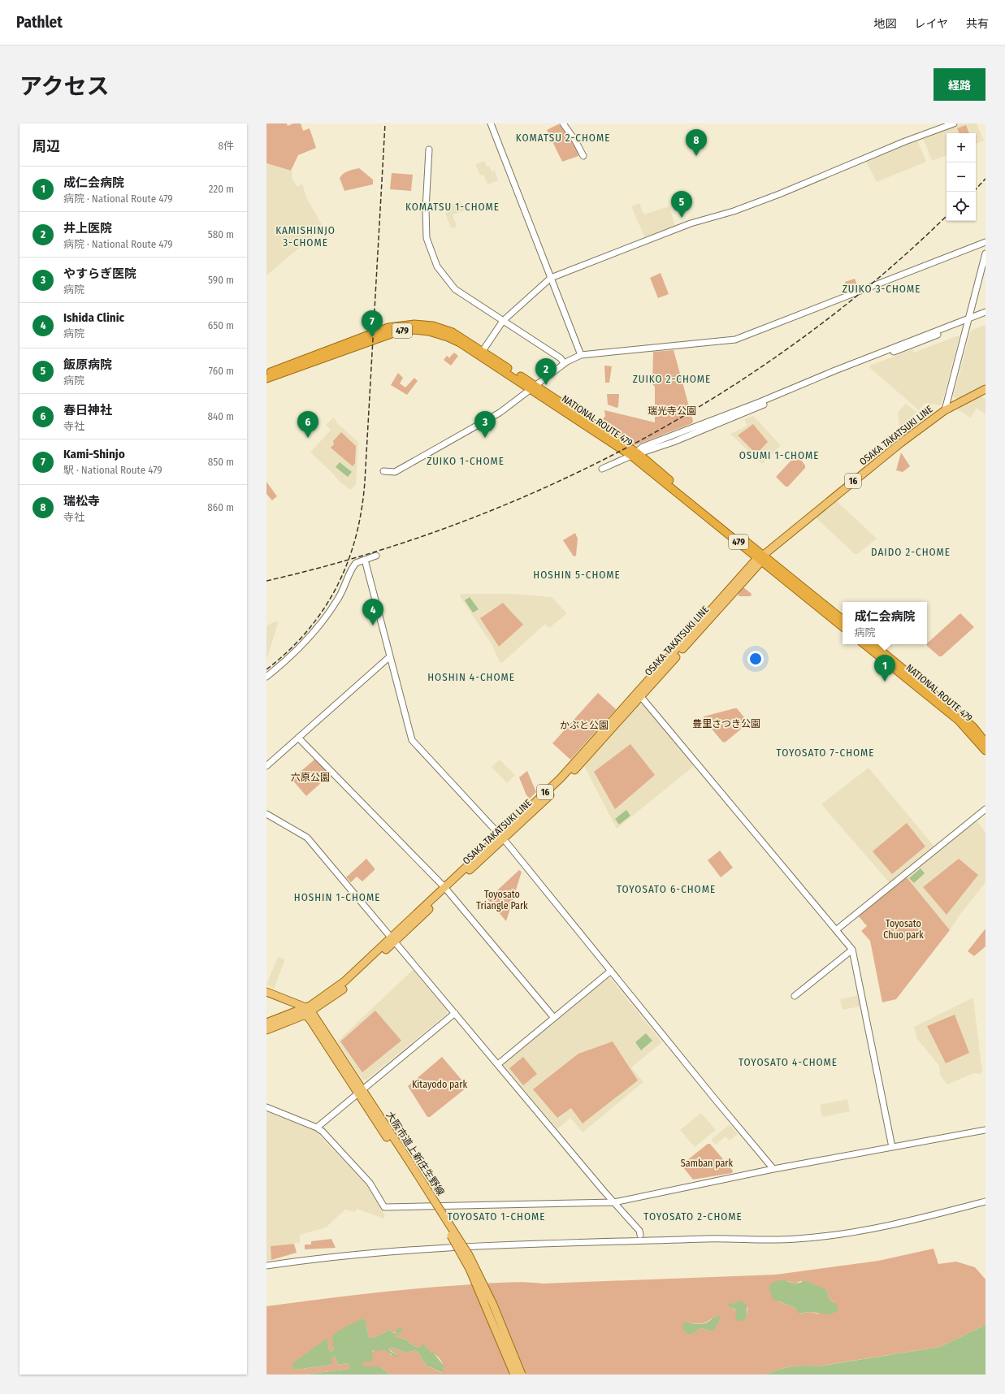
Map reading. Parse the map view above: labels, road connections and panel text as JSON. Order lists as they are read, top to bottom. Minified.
{"streets":{"highway":["479","NATIONAL ROUTE 479"],"main road":["OSAKA TAKATSUKI LINE","16","大阪市道上新庄生野線"]},"crossings":[["NATIONAL ROUTE 479","OSAKA TAKATSUKI LINE"],["OSAKA TAKATSUKI LINE","大阪市道上新庄生野線"]],"districts":["KOMATSU 2-CHOME","KOMATSU 1-CHOME","KAMISHINJO 3-CHOME","ZUIKO 3-CHOME","ZUIKO 2-CHOME","OSUMI 1-CHOME","ZUIKO 1-CHOME","DAIDO 2-CHOME","HOSHIN 5-CHOME","HOSHIN 4-CHOME","TOYOSATO 7-CHOME","TOYOSATO 6-CHOME","HOSHIN 1-CHOME","TOYOSATO 4-CHOME","TOYOSATO 1-CHOME","TOYOSATO 2-CHOME"],"parks":["瑞光寺公園","豊里さつき公園","かぶと公園","六原公園","Toyosato Triangle Park","Toyosato Chuo park","Kitayodo park","Samban park"],"page":{"header":"Pathlet","nav":["地図","レイヤ","共有"],"title":"アクセス","buttons":"経路","heading":["周辺","8件"],"pins":["8","5","7","2","3","6","4","1"],"map_buttons":["+","−"],"list":[{"mark":"1","name":"成仁会病院","note":"病院 · National Route 479","value":"220 m"},{"mark":"2","name":"井上医院","note":"病院 · National Route 479","value":"580 m"},{"mark":"3","name":"やすらぎ医院","note":"病院","value":"590 m"},{"mark":"4","name":"Ishida Clinic","note":"病院","value":"650 m"},{"mark":"5","name":"飯原病院","note":"病院","value":"760 m"},{"mark":"6","name":"春日神社","note":"寺社","value":"840 m"},{"mark":"7","name":"Kami-Shinjo","note":"駅 · National Route 479","value":"850 m"},{"mark":"8","name":"瑞松寺","note":"寺社","value":"860 m"}],"popup":["成仁会病院","病院"]}}
